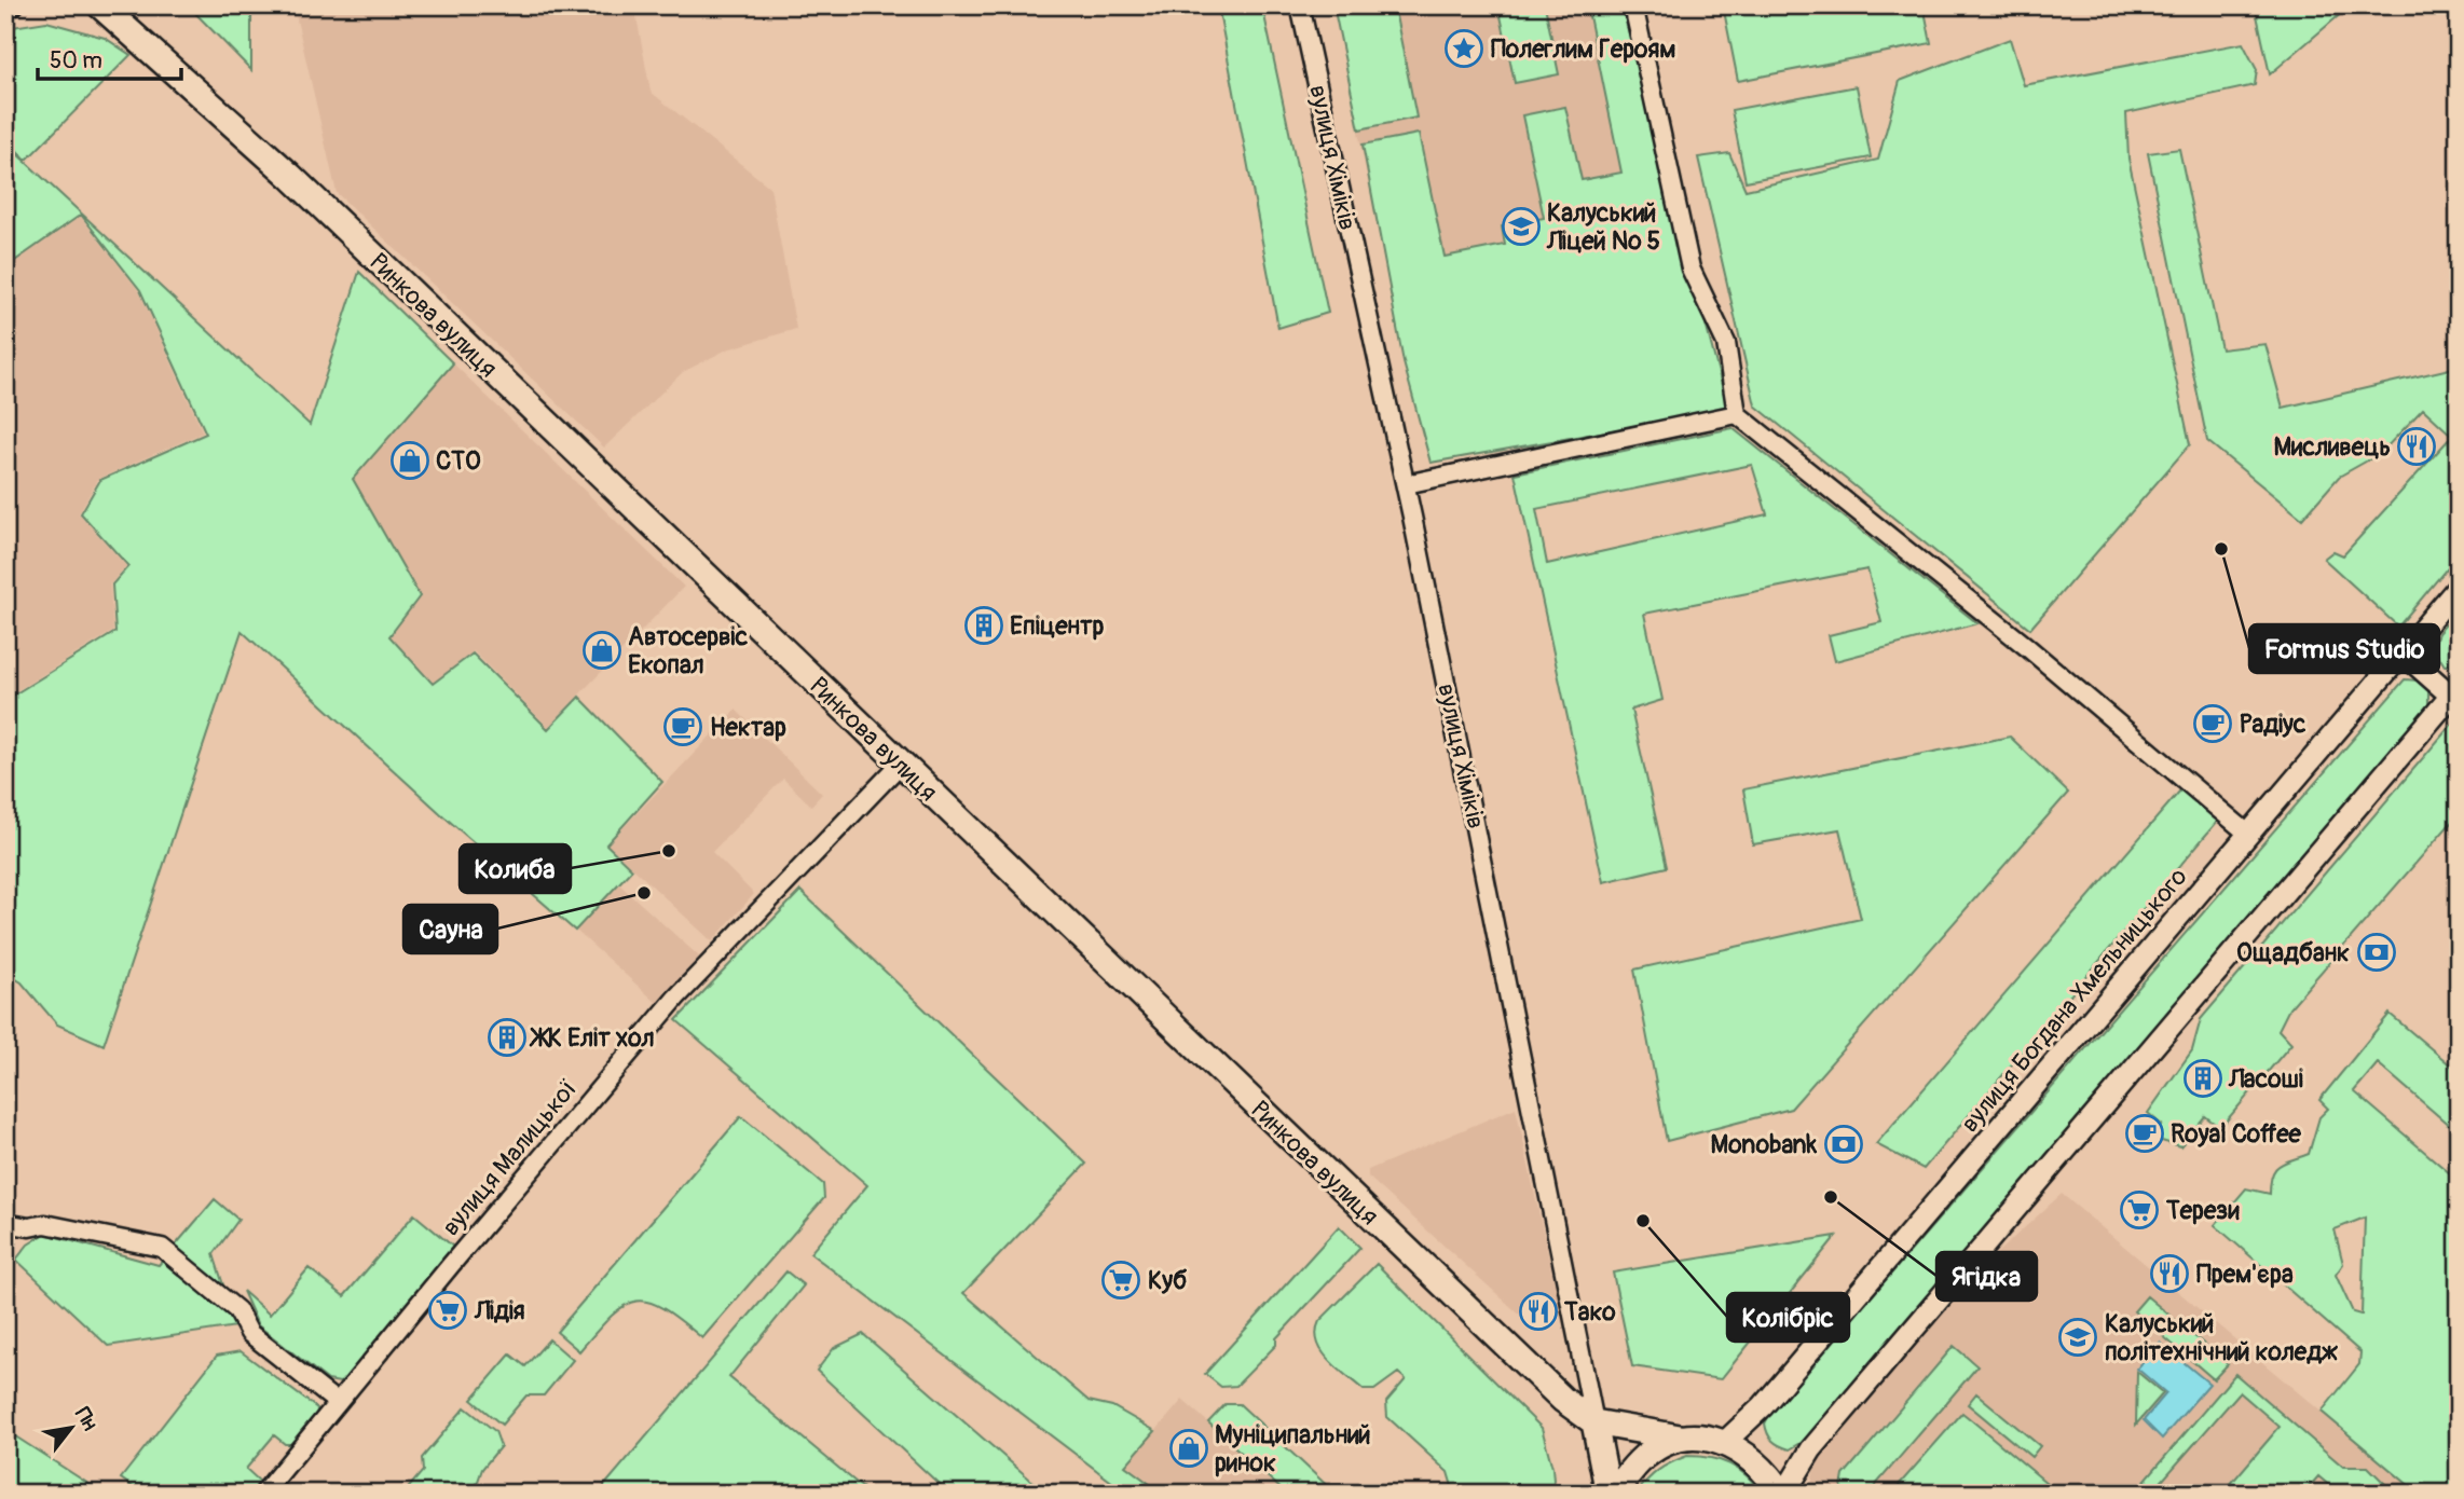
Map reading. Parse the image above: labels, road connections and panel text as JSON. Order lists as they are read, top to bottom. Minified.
{"streets":{"main road":["Ринкова вулиця"],"street":["вулиця Хіміків","вулиця Богдана Хмельницького","вулиця Малицької"]},"crossings":[["вулиця Хіміків","Ринкова вулиця"],["Ринкова вулиця","вулиця Малицької"]],"places":{"place":["Полеглим Героям"],"school or university":["Калуський Ліцей № 5","Калуський політехнічний коледж"],"restaurant":["Мисливець","Прем'єра","Тако"],"shop":["СТО","Автосервіс Екопал","Муніципальний ринок"],"other":["Formus Studio","Колиба","Сауна","Ягідка","Колібріс"],"building":["Епіцентр","ЖК Еліт хол","Ласоші"],"cafe":["Радіус","Нектар","Royal Coffee"],"bank":["Ощадбанк","Monobank"],"supermarket":["Терези","Куб","Лідія"]},"scale_bar":"50 m","north":"top right"}
